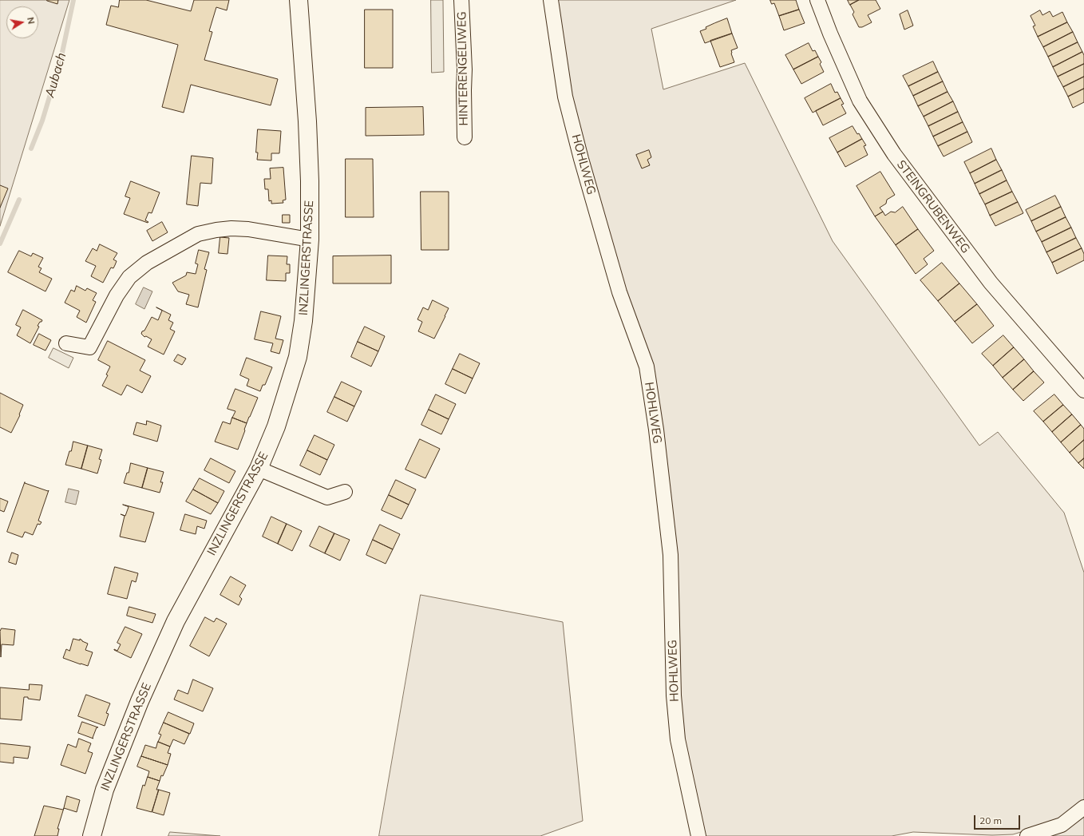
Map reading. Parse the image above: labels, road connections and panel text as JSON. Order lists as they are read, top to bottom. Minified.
{"streets":{"street":["HINTERENGELIWEG","HOHLWEG","STEINGRUBENWEG","INZLINGERSTRASSE"]},"water":["Aubach"],"scale_bar":"20 m","north":"right"}
